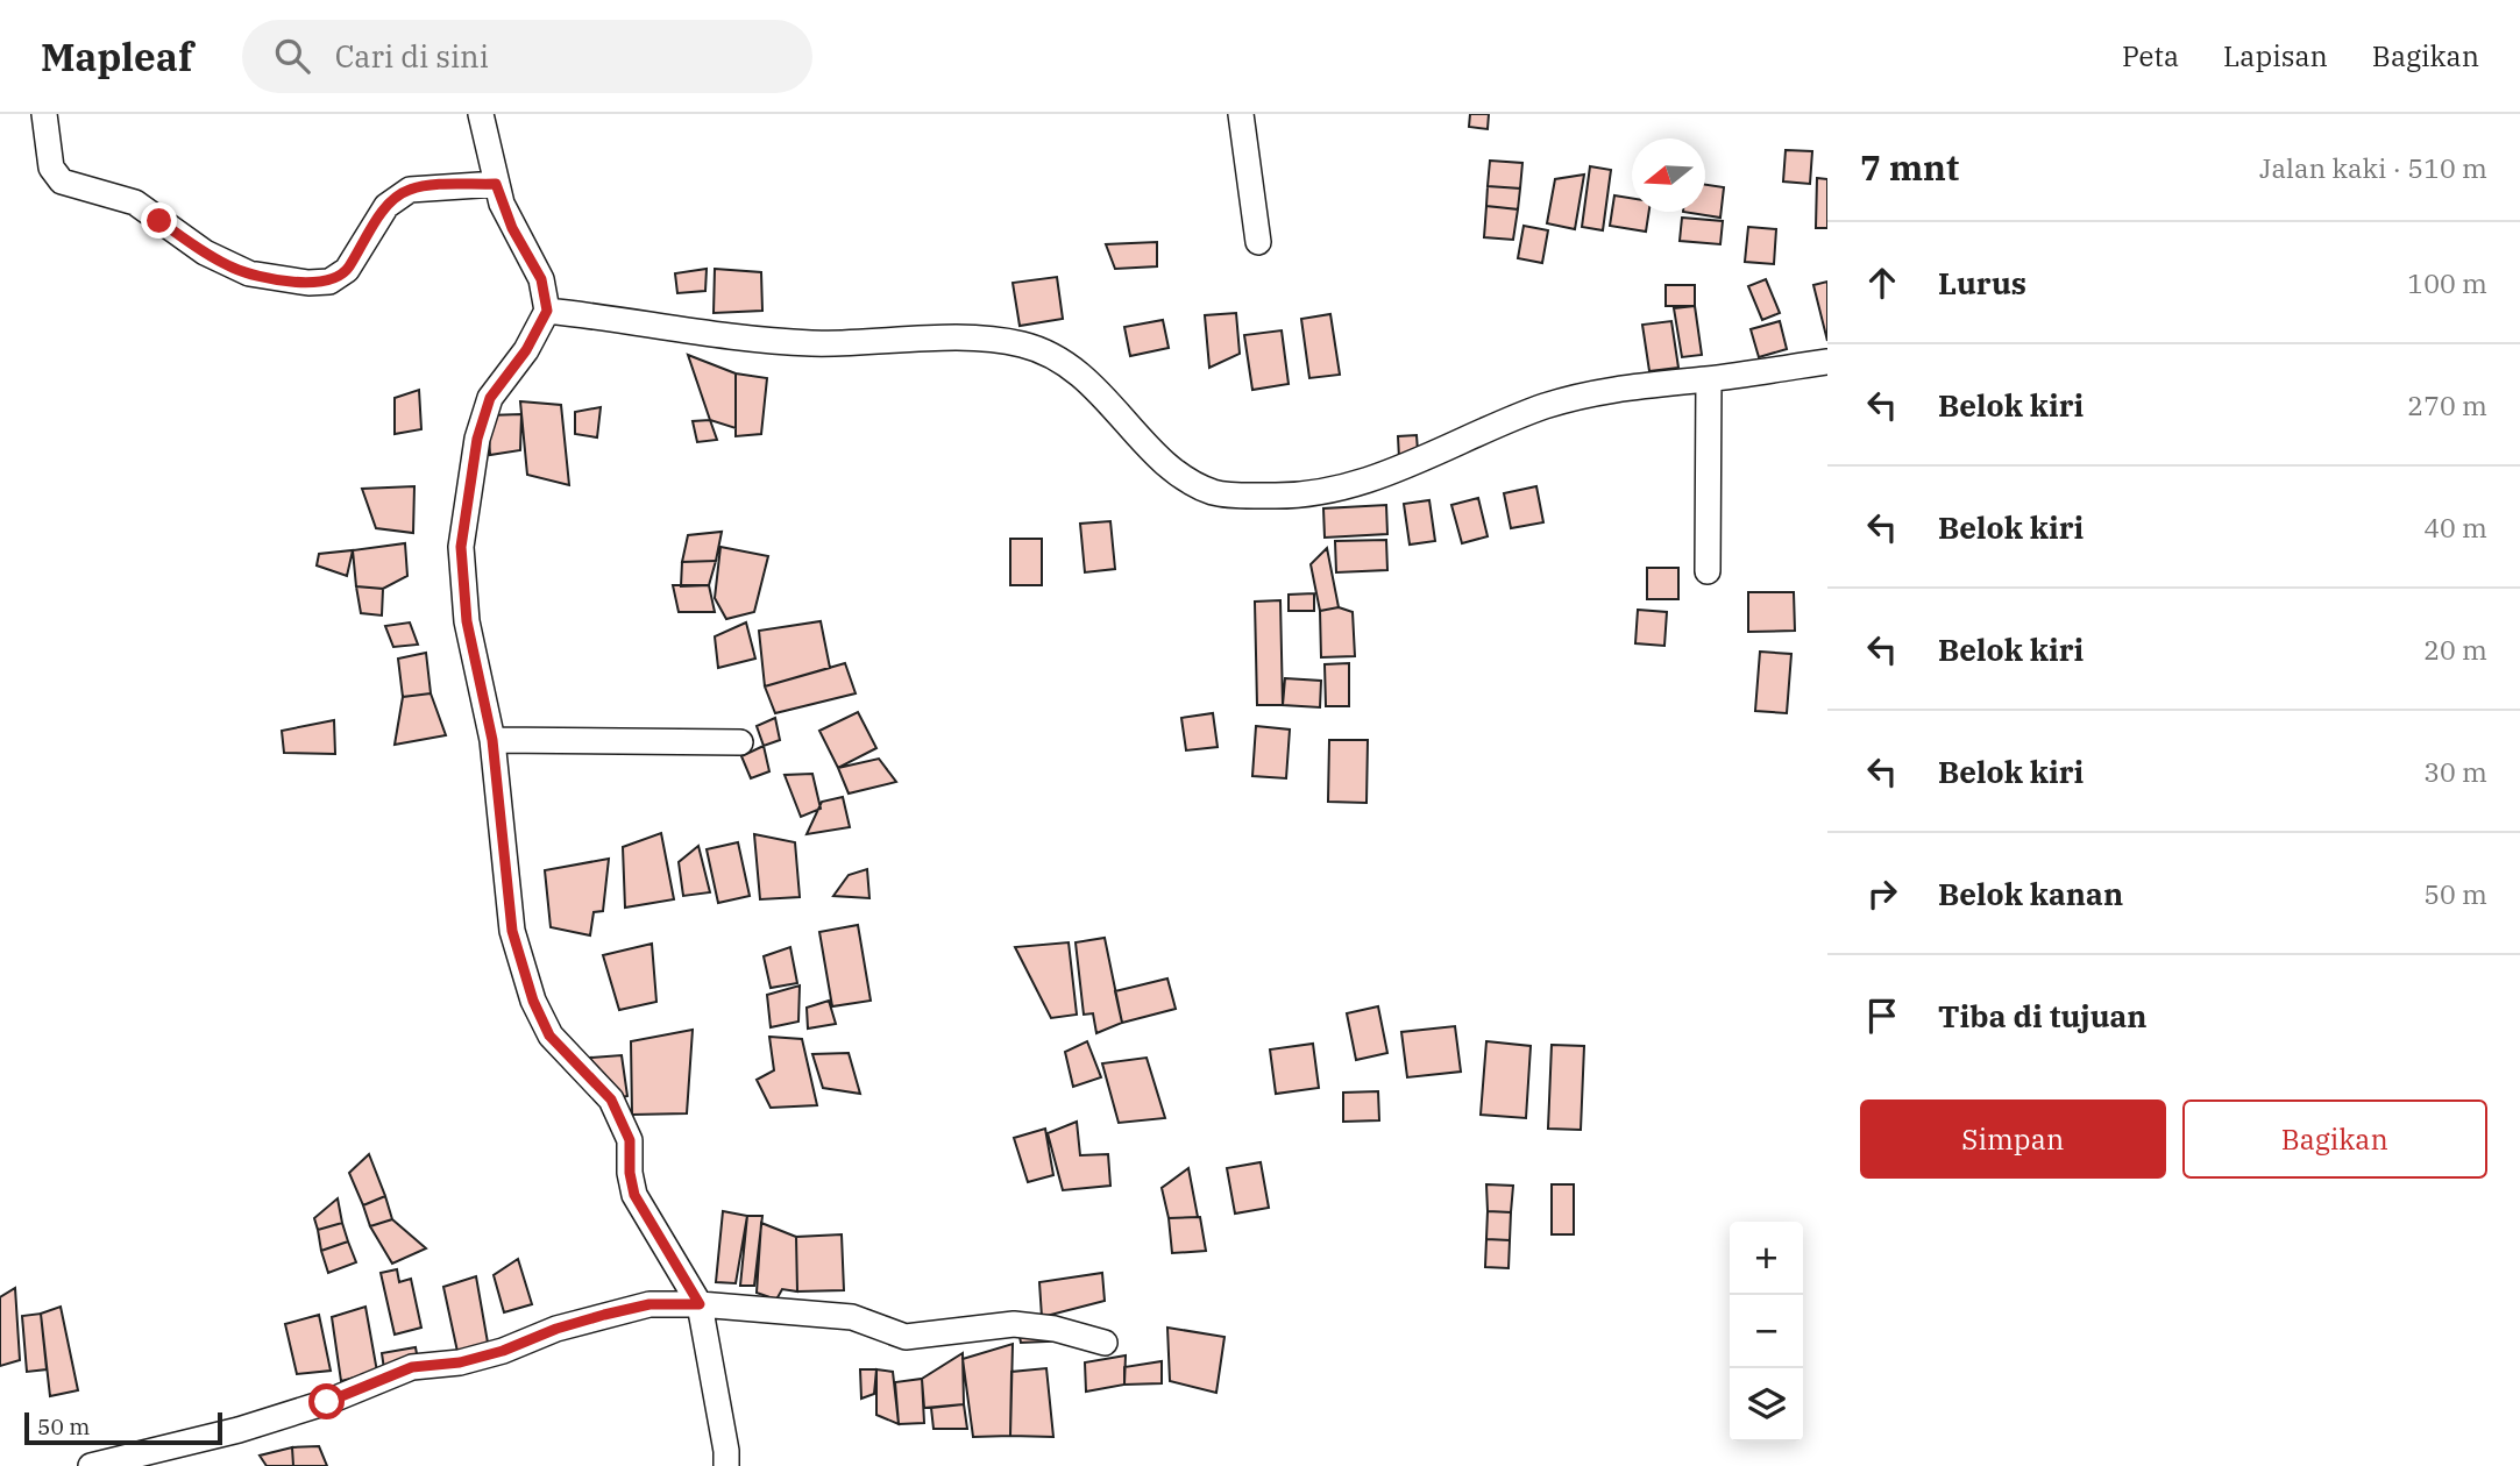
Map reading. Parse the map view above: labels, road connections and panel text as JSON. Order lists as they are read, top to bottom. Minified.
{"scale_bar":"50 m","north":"left","page":{"header":"Mapleaf","search":"Cari di sini","nav":["Peta","Lapisan","Bagikan"],"heading":["7 mnt","Jalan kaki · 510 m"],"list":[["Lurus","100 m"],["Belok kiri","270 m"],["Belok kiri","40 m"],["Belok kiri","20 m"],["Belok kiri","30 m"],["Belok kanan","50 m"],"Tiba di tujuan"],"buttons":["Simpan","Bagikan"],"map_buttons":["+","−"],"scale":"50 m"}}
